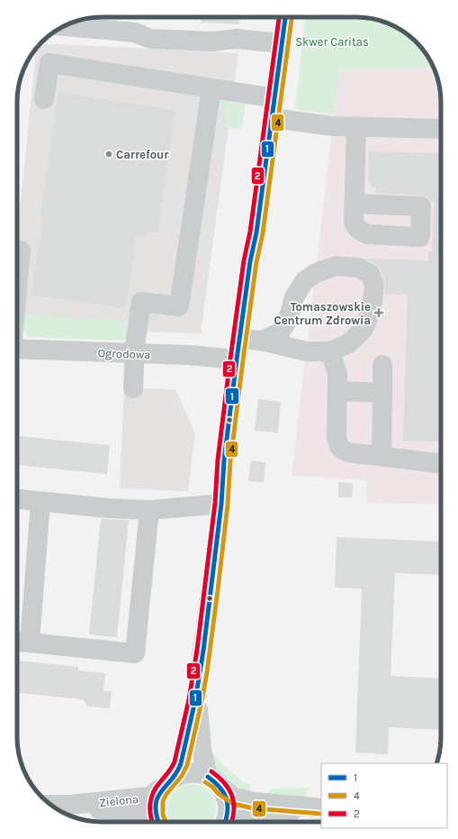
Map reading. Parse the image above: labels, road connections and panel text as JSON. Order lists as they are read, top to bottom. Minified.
{"streets":{"street":["Ogrodowa","Zielona"]},"parks":["Skwer Caritas"],"places":{"other":["Carrefour"],"health":["Tomaszowskie Centrum Zdrowia"]},"lines":["transit line 1","transit line 4","transit line 2"],"legend":["1","4","2"]}
